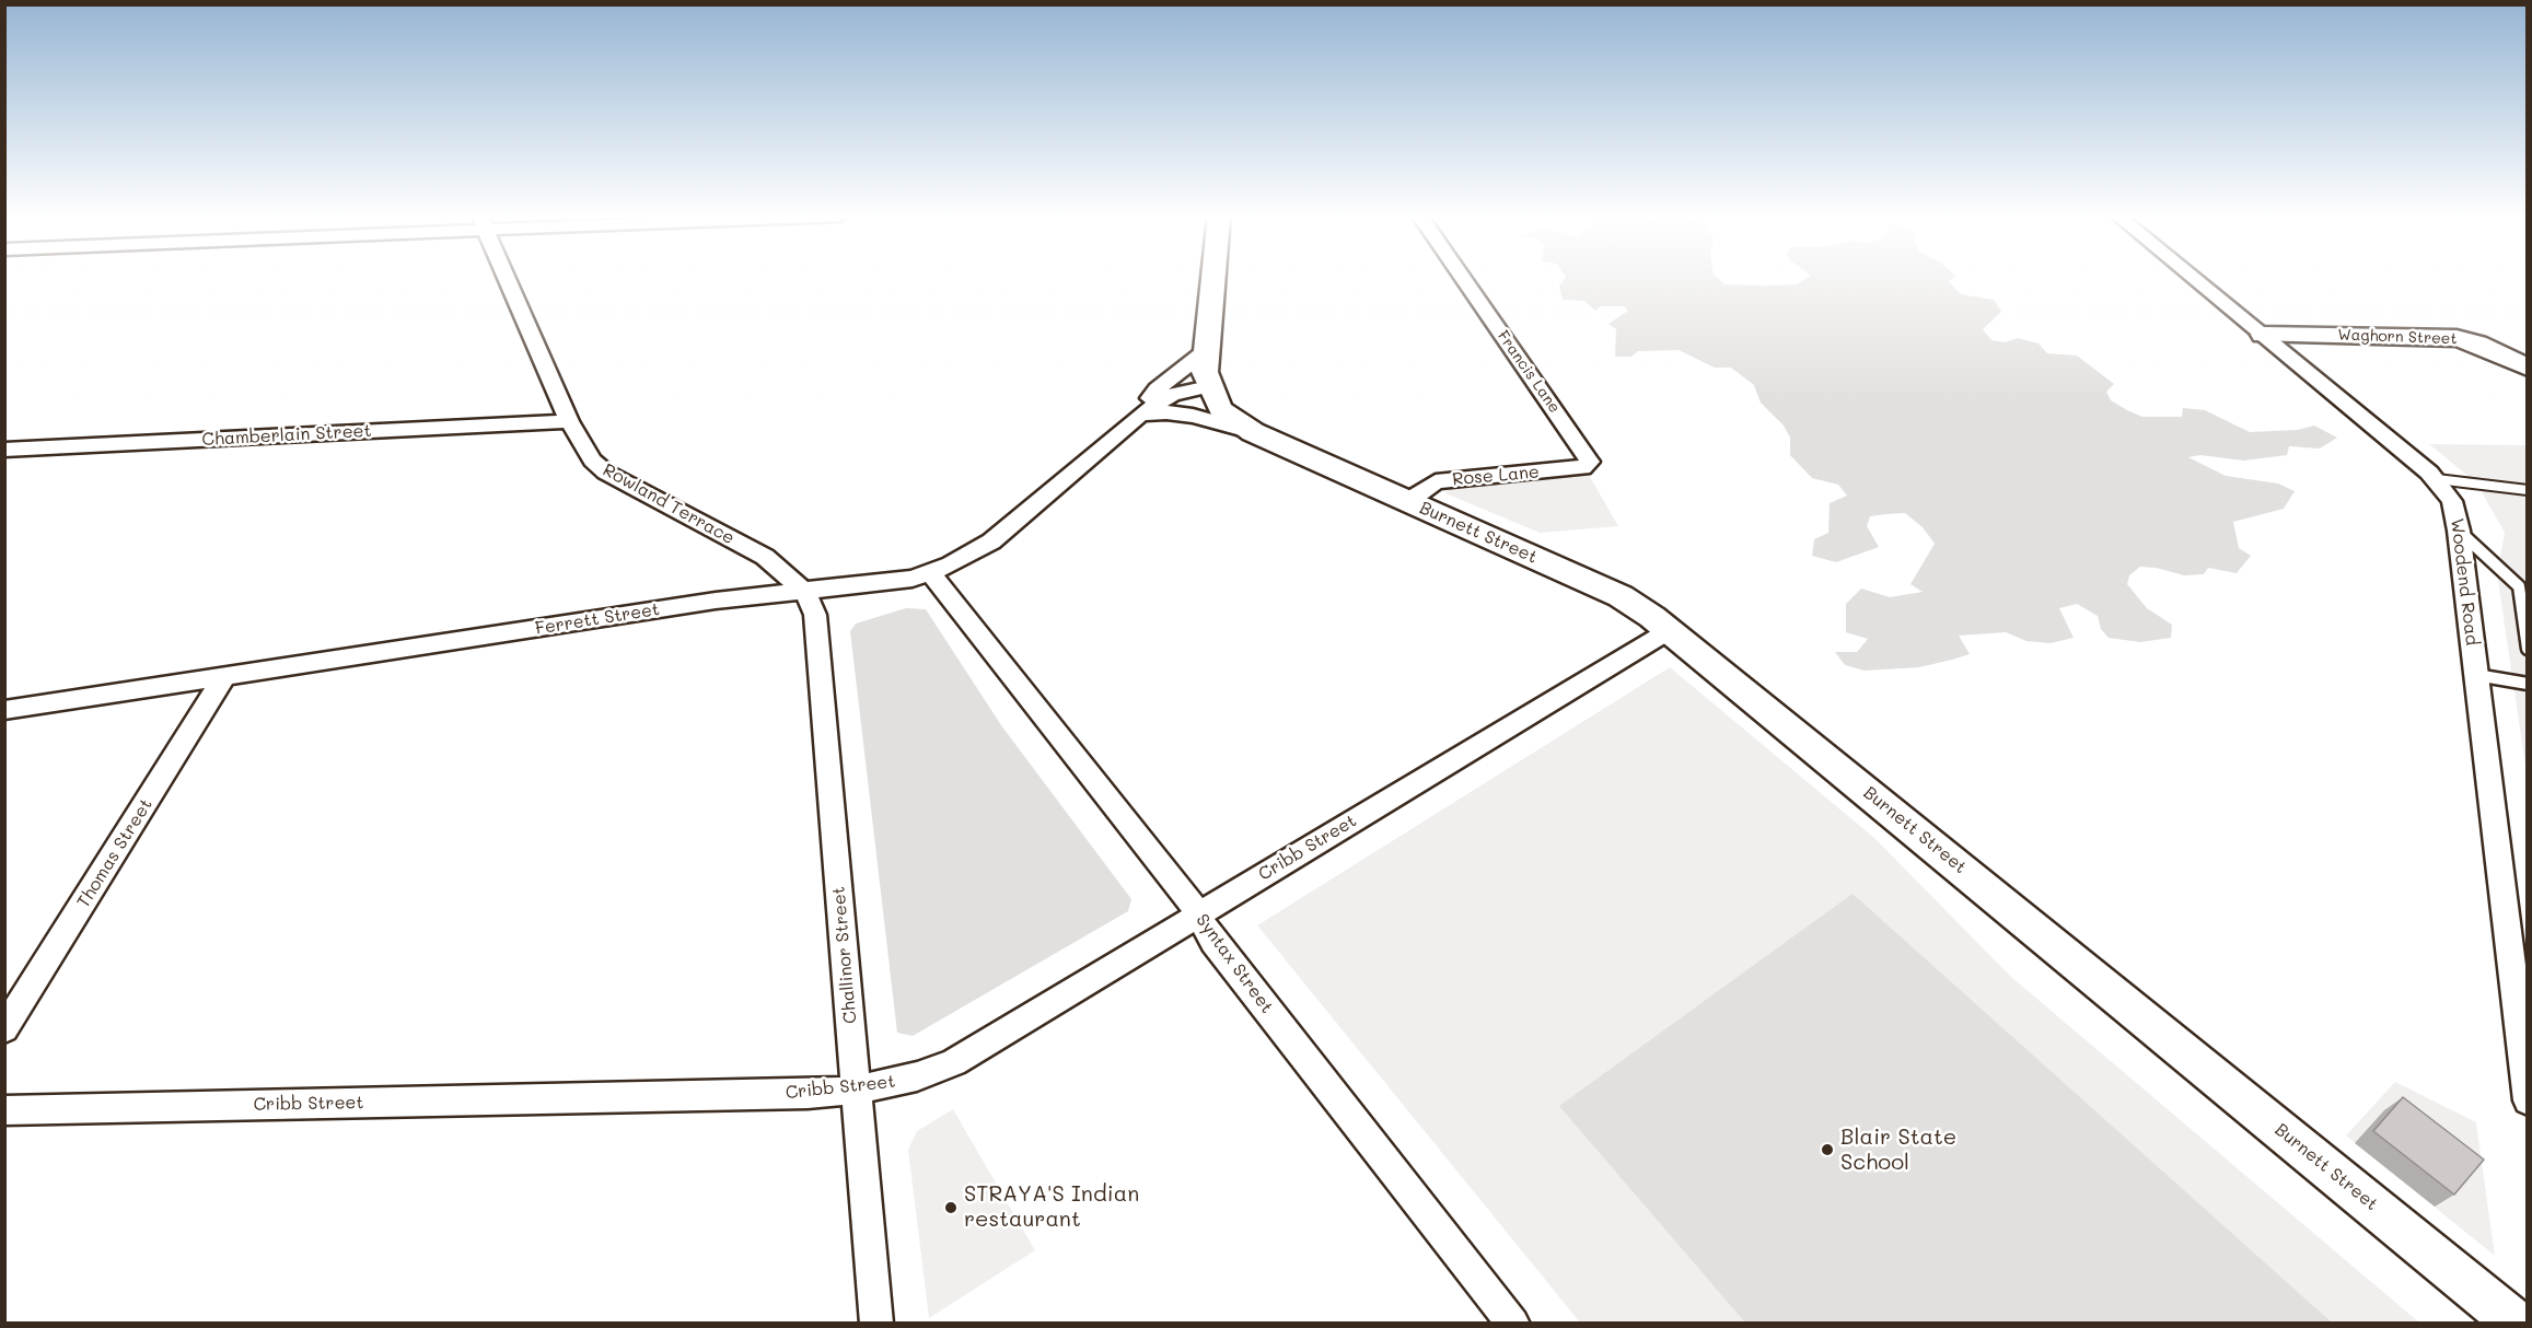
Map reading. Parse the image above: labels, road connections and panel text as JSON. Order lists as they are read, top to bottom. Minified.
{"streets":{"main road":["Waghorn Street","Burnett Street"],"street":["Francis Lane","Chamberlain Street","Rose Lane","Rowland Terrace","Woodend Road","Ferrett Street","Cribb Street","Thomas Street","Challinor Street","Syntax Street"]},"crossings":[["Waghorn Street","Woodend Road"],["Francis Lane","Rose Lane"],["Chamberlain Street","Rowland Terrace"],["Rose Lane","Burnett Street"],["Rowland Terrace","Ferrett Street"],["Rowland Terrace","Challinor Street"],["Burnett Street","Ferrett Street"],["Burnett Street","Cribb Street"],["Ferrett Street","Thomas Street"],["Ferrett Street","Challinor Street"],["Ferrett Street","Syntax Street"],["Cribb Street","Challinor Street"],["Cribb Street","Syntax Street"]],"places":["Blair State School","STRAYA'S Indian restaurant"]}
